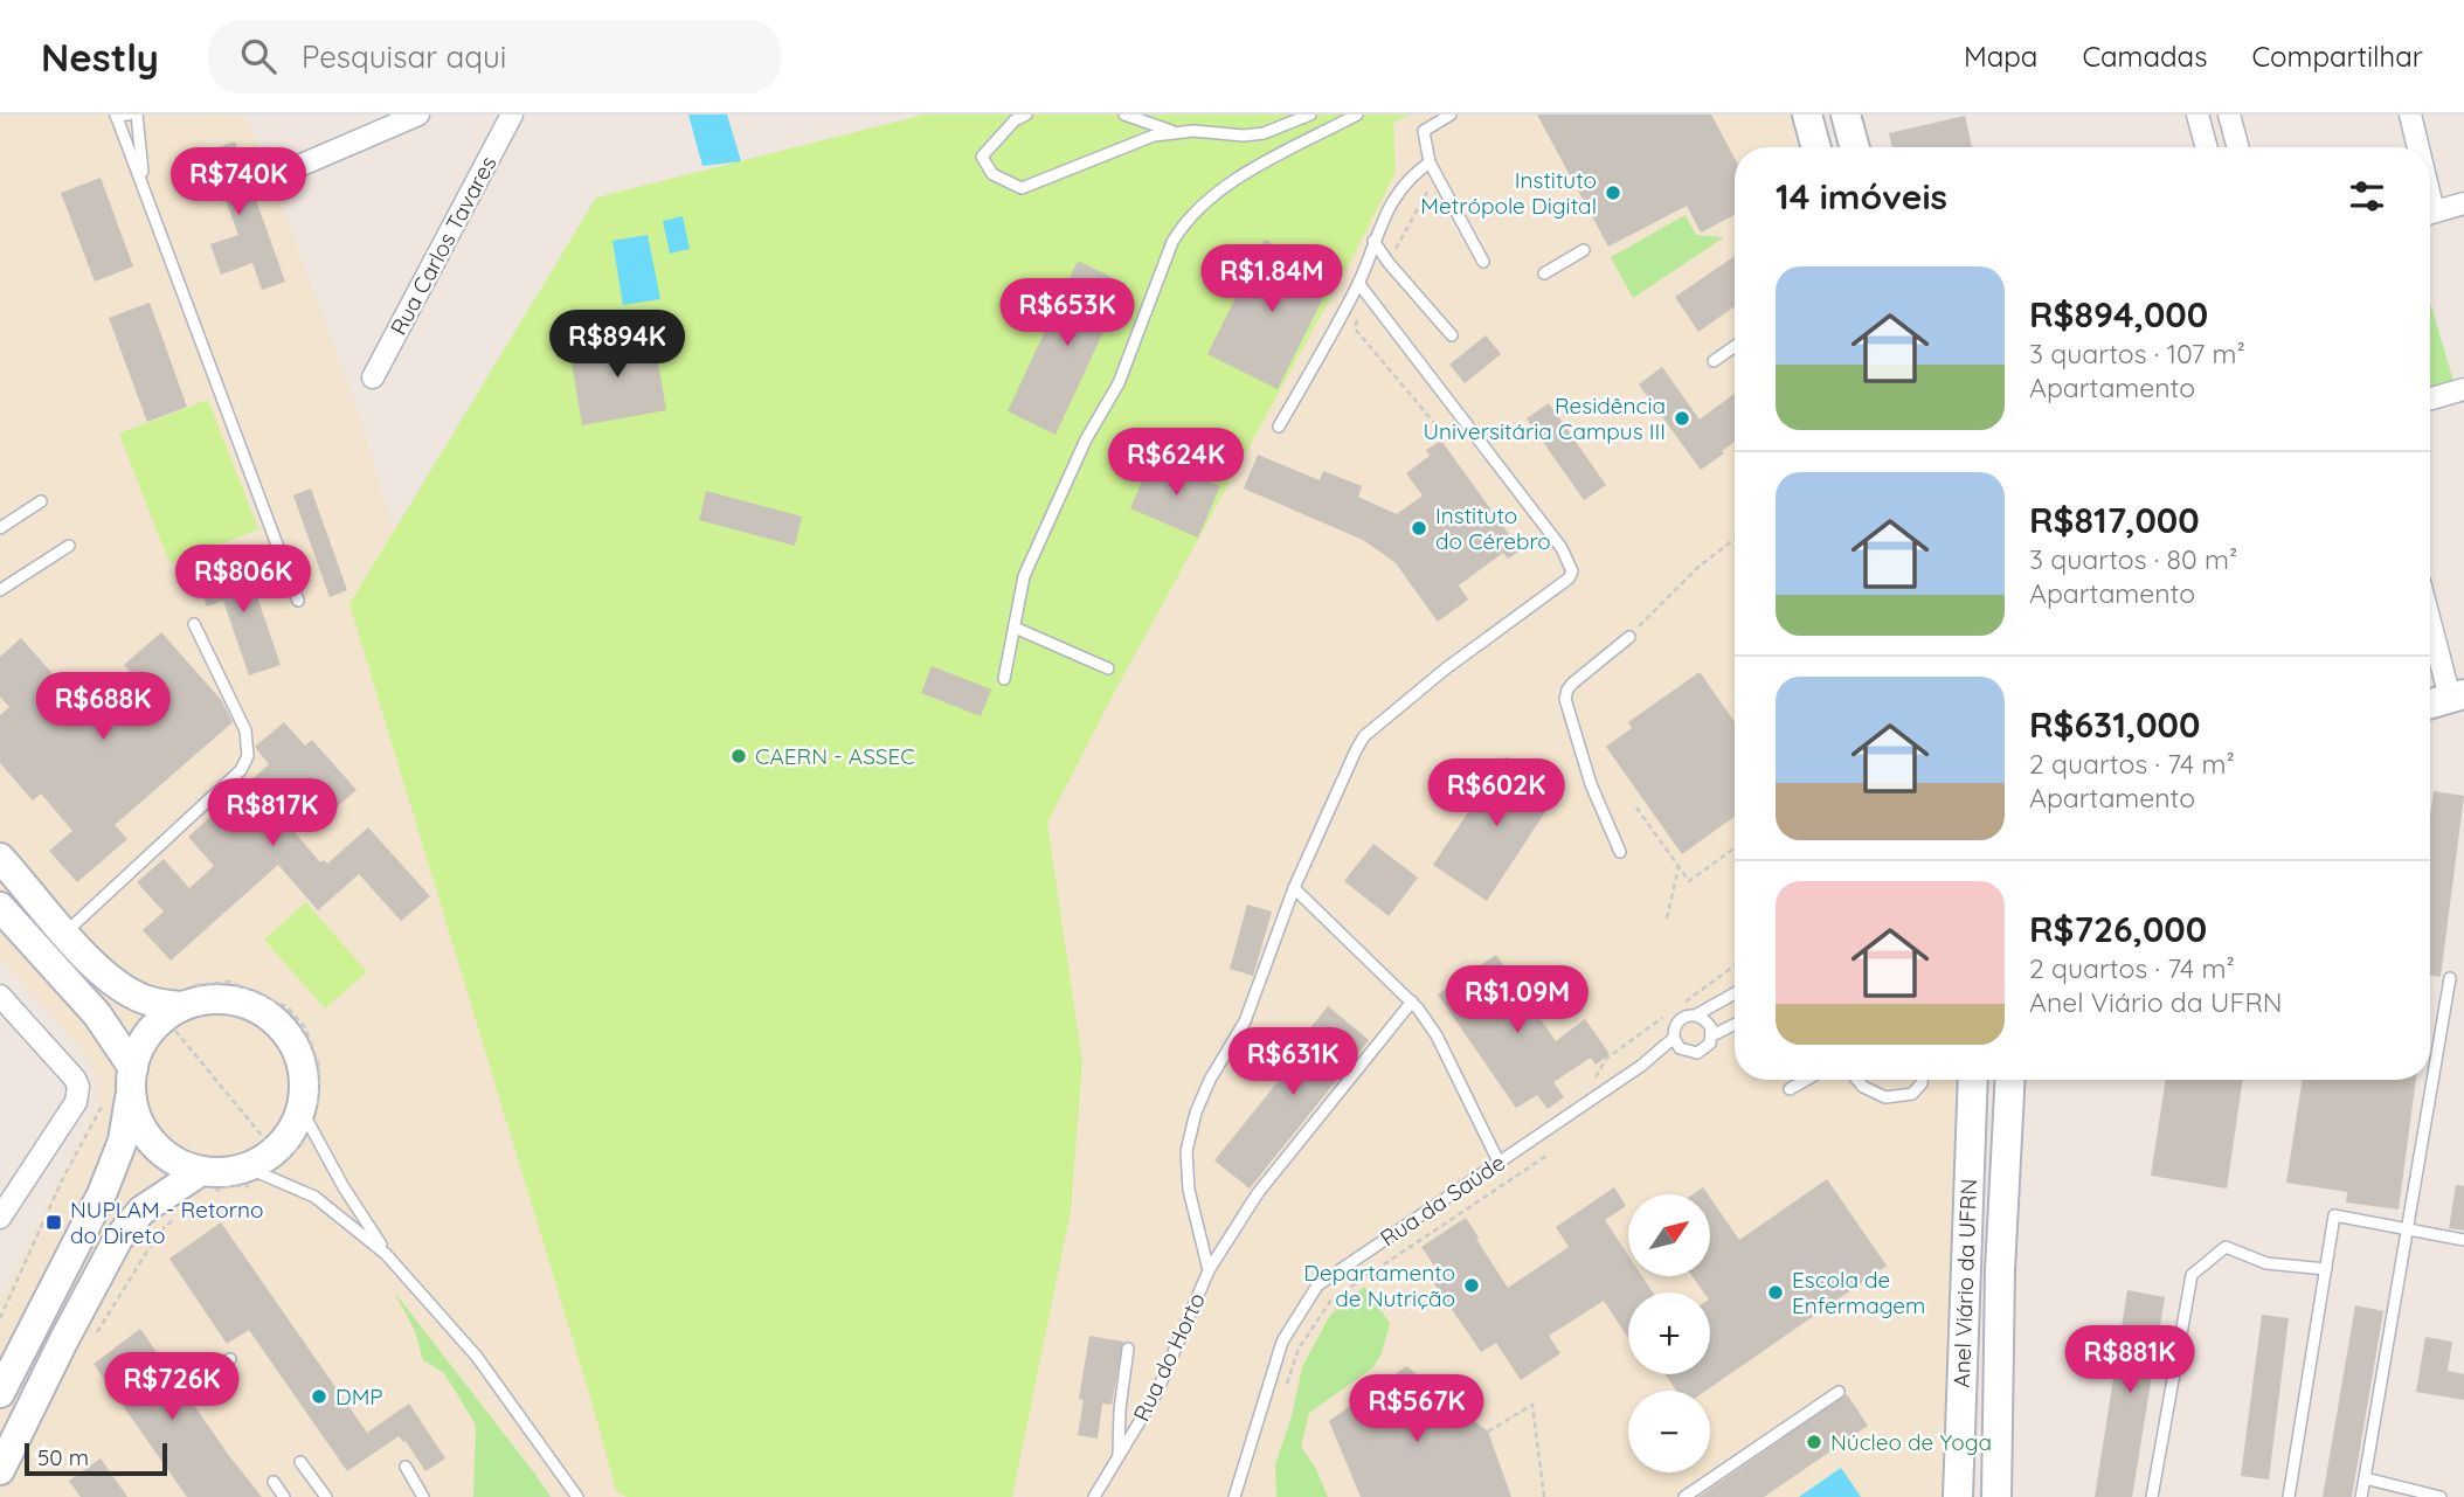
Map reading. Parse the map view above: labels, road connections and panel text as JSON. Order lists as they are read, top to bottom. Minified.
{"streets":{"main road":["Anel Viário da UFRN"],"street":["Rua Carlos Tavares"],"lane":["Rua da Saúde","Rua do Horto"]},"places":{"other":["Instituto Metrópole Digital","Residência Universitária Campus III","Instituto do Cérebro","CAERN - ASSEC","Departamento de Nutrição","Escola de Enfermagem","DMP","Núcleo de Yoga"],"transit":["NUPLAM - Retorno do Direto"]},"scale_bar":"50 m","north":"top right","page":{"header":"Nestly","search":"Pesquisar aqui","nav":["Mapa","Camadas","Compartilhar"],"price":["R$740K","R$1.84M","R$653K","R$894K","R$624K","R$806K","R$688K","R$602K","R$817K","R$1.09M","R$631K","R$881K","R$726K","R$567K"],"heading":"14 imóveis","list":[{"name":"R$894,000","note":"3 quartos · 107 m² · Apartamento"},{"name":"R$817,000","note":"3 quartos · 80 m² · Apartamento"},{"name":"R$631,000","note":"2 quartos · 74 m² · Apartamento"},{"name":"R$726,000","note":"2 quartos · 74 m² · Anel Viário da UFRN"}],"map_buttons":["+","−"],"scale":"50 m"}}
